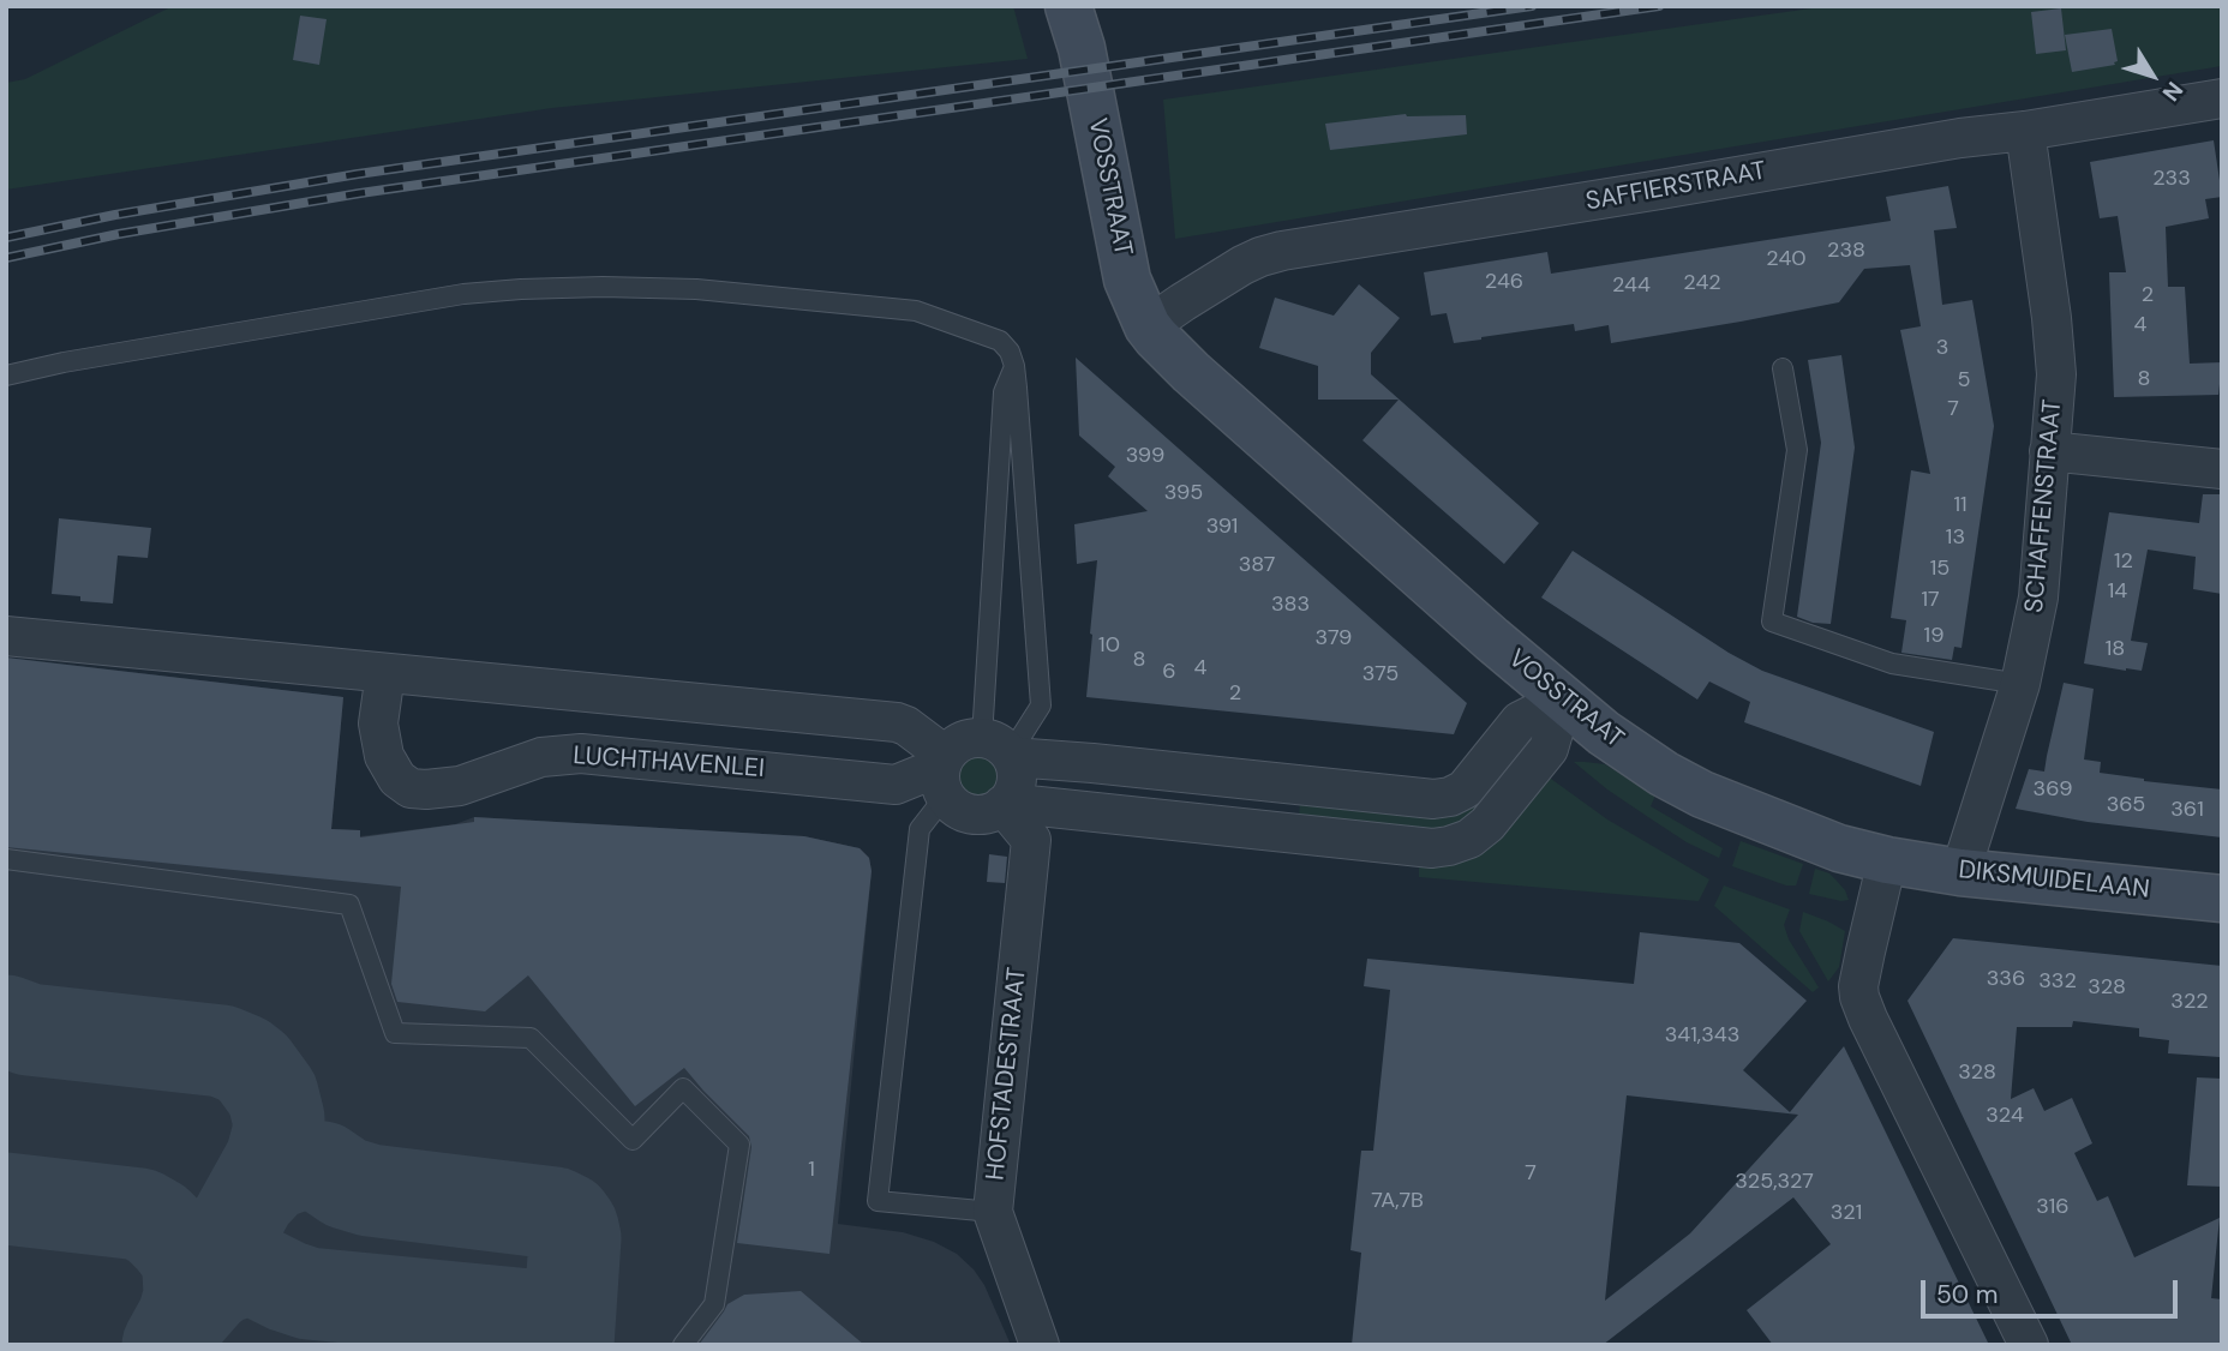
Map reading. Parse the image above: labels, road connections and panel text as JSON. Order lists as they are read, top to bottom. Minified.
{"streets":{"street":["VOSSTRAAT","SAFFIERSTRAAT","SCHAFFENSTRAAT","LUCHTHAVENLEI","DIKSMUIDELAAN","HOFSTADESTRAAT"]},"crossings":[["VOSSTRAAT","SAFFIERSTRAAT"],["VOSSTRAAT","LUCHTHAVENLEI"],["VOSSTRAAT","DIKSMUIDELAAN"],["SAFFIERSTRAAT","SCHAFFENSTRAAT"],["SCHAFFENSTRAAT","DIKSMUIDELAAN"],["LUCHTHAVENLEI","HOFSTADESTRAAT"]],"house_numbers":["233","238","240","246","242","244","2","4","3","8","5","7","399","395","11","391","13","12","387","15","14","17","383","19","379","10","18","8","4","6","375","2","369","365","361","336","332","328","322","341,343","328","324","1","7","325,327","7A,7B","316","321"],"scale_bar":"50 m","north":"bottom right"}
